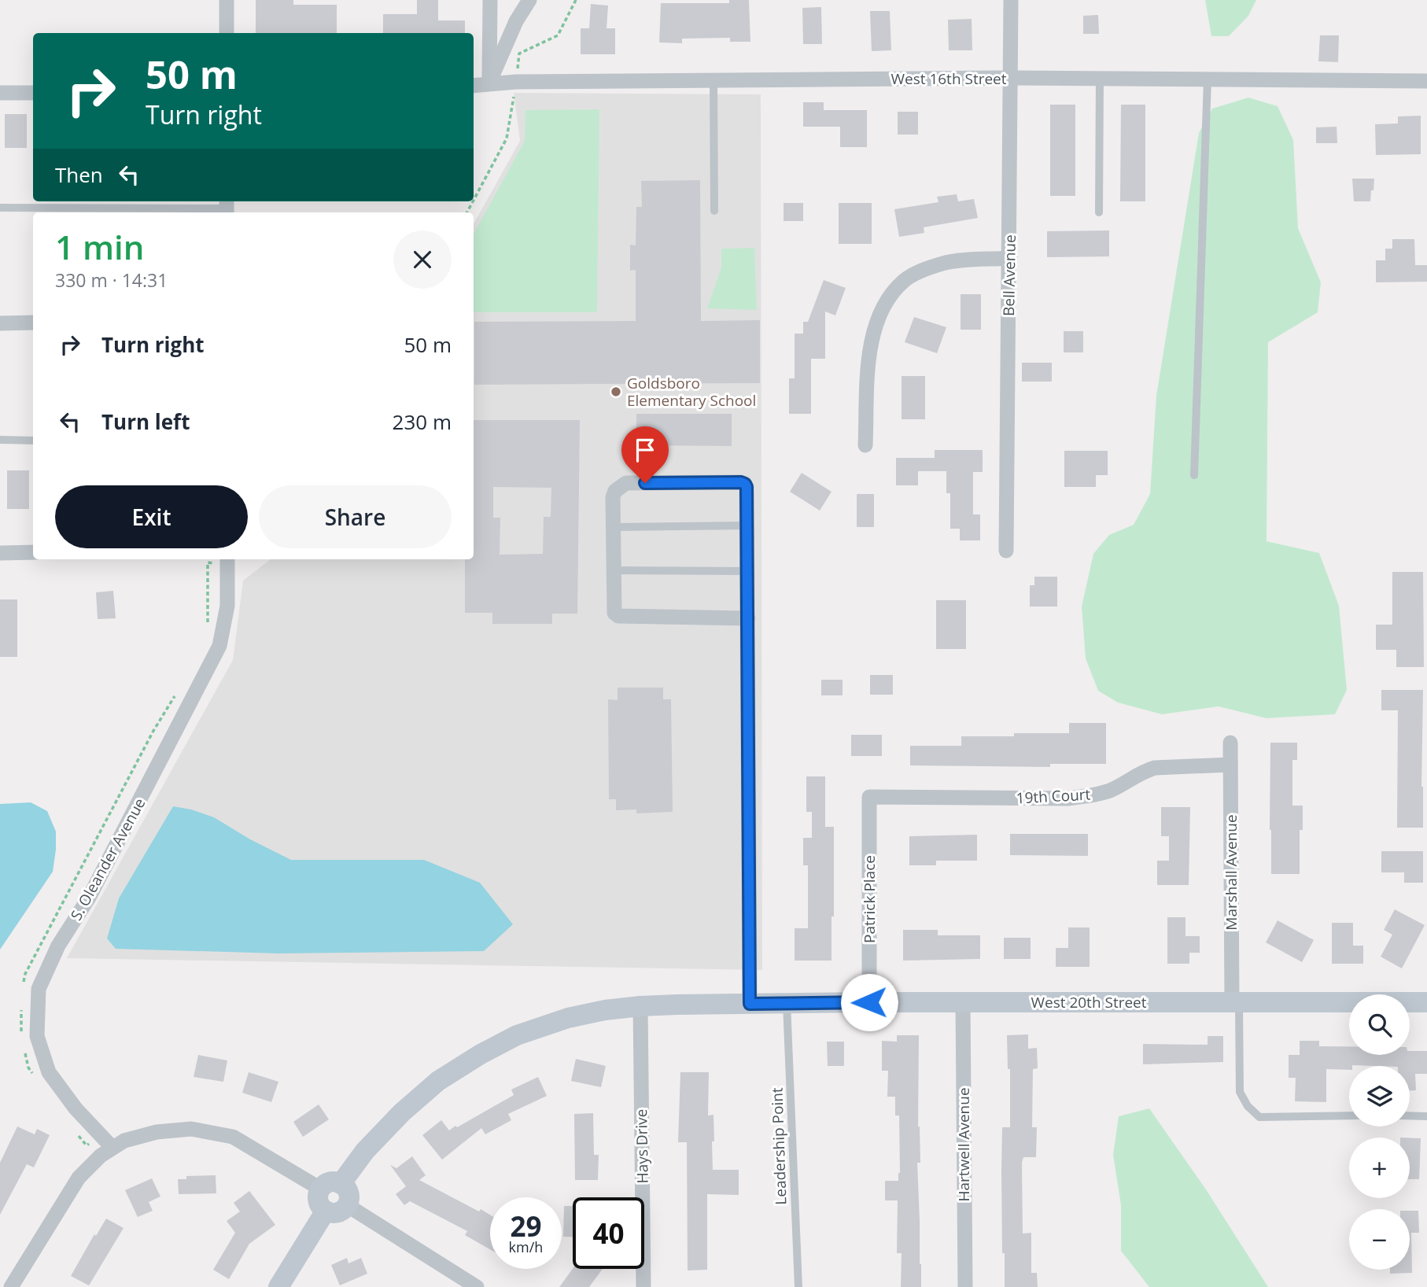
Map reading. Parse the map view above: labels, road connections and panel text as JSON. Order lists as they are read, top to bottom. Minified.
{"streets":{"street":["West 16th Street","Bell Avenue","19th Court","S. Oleander Avenue","Marshall Avenue","Patrick Place","West 20th Street","Hartwell Avenue","Hays Drive"],"lane":["Leadership Point"]},"crossings":[["West 16th Street","Bell Avenue"],["19th Court","Marshall Avenue"],["19th Court","Patrick Place"],["Marshall Avenue","West 20th Street"],["Patrick Place","West 20th Street"],["West 20th Street","Hartwell Avenue"],["West 20th Street","Hays Drive"],["West 20th Street","Leadership Point"]],"places":["Goldsboro Elementary School"],"page":{"turn":["50 m","Turn right"],"then":"Then","heading":["1 min","330 m · 14:31"],"list":[{"name":"Turn right","value":"50 m"},{"name":"Turn left","value":"230 m"}],"buttons":["Exit","Share"],"map_buttons":["+","−"],"speed":"29 km/h","limit":"40"}}
